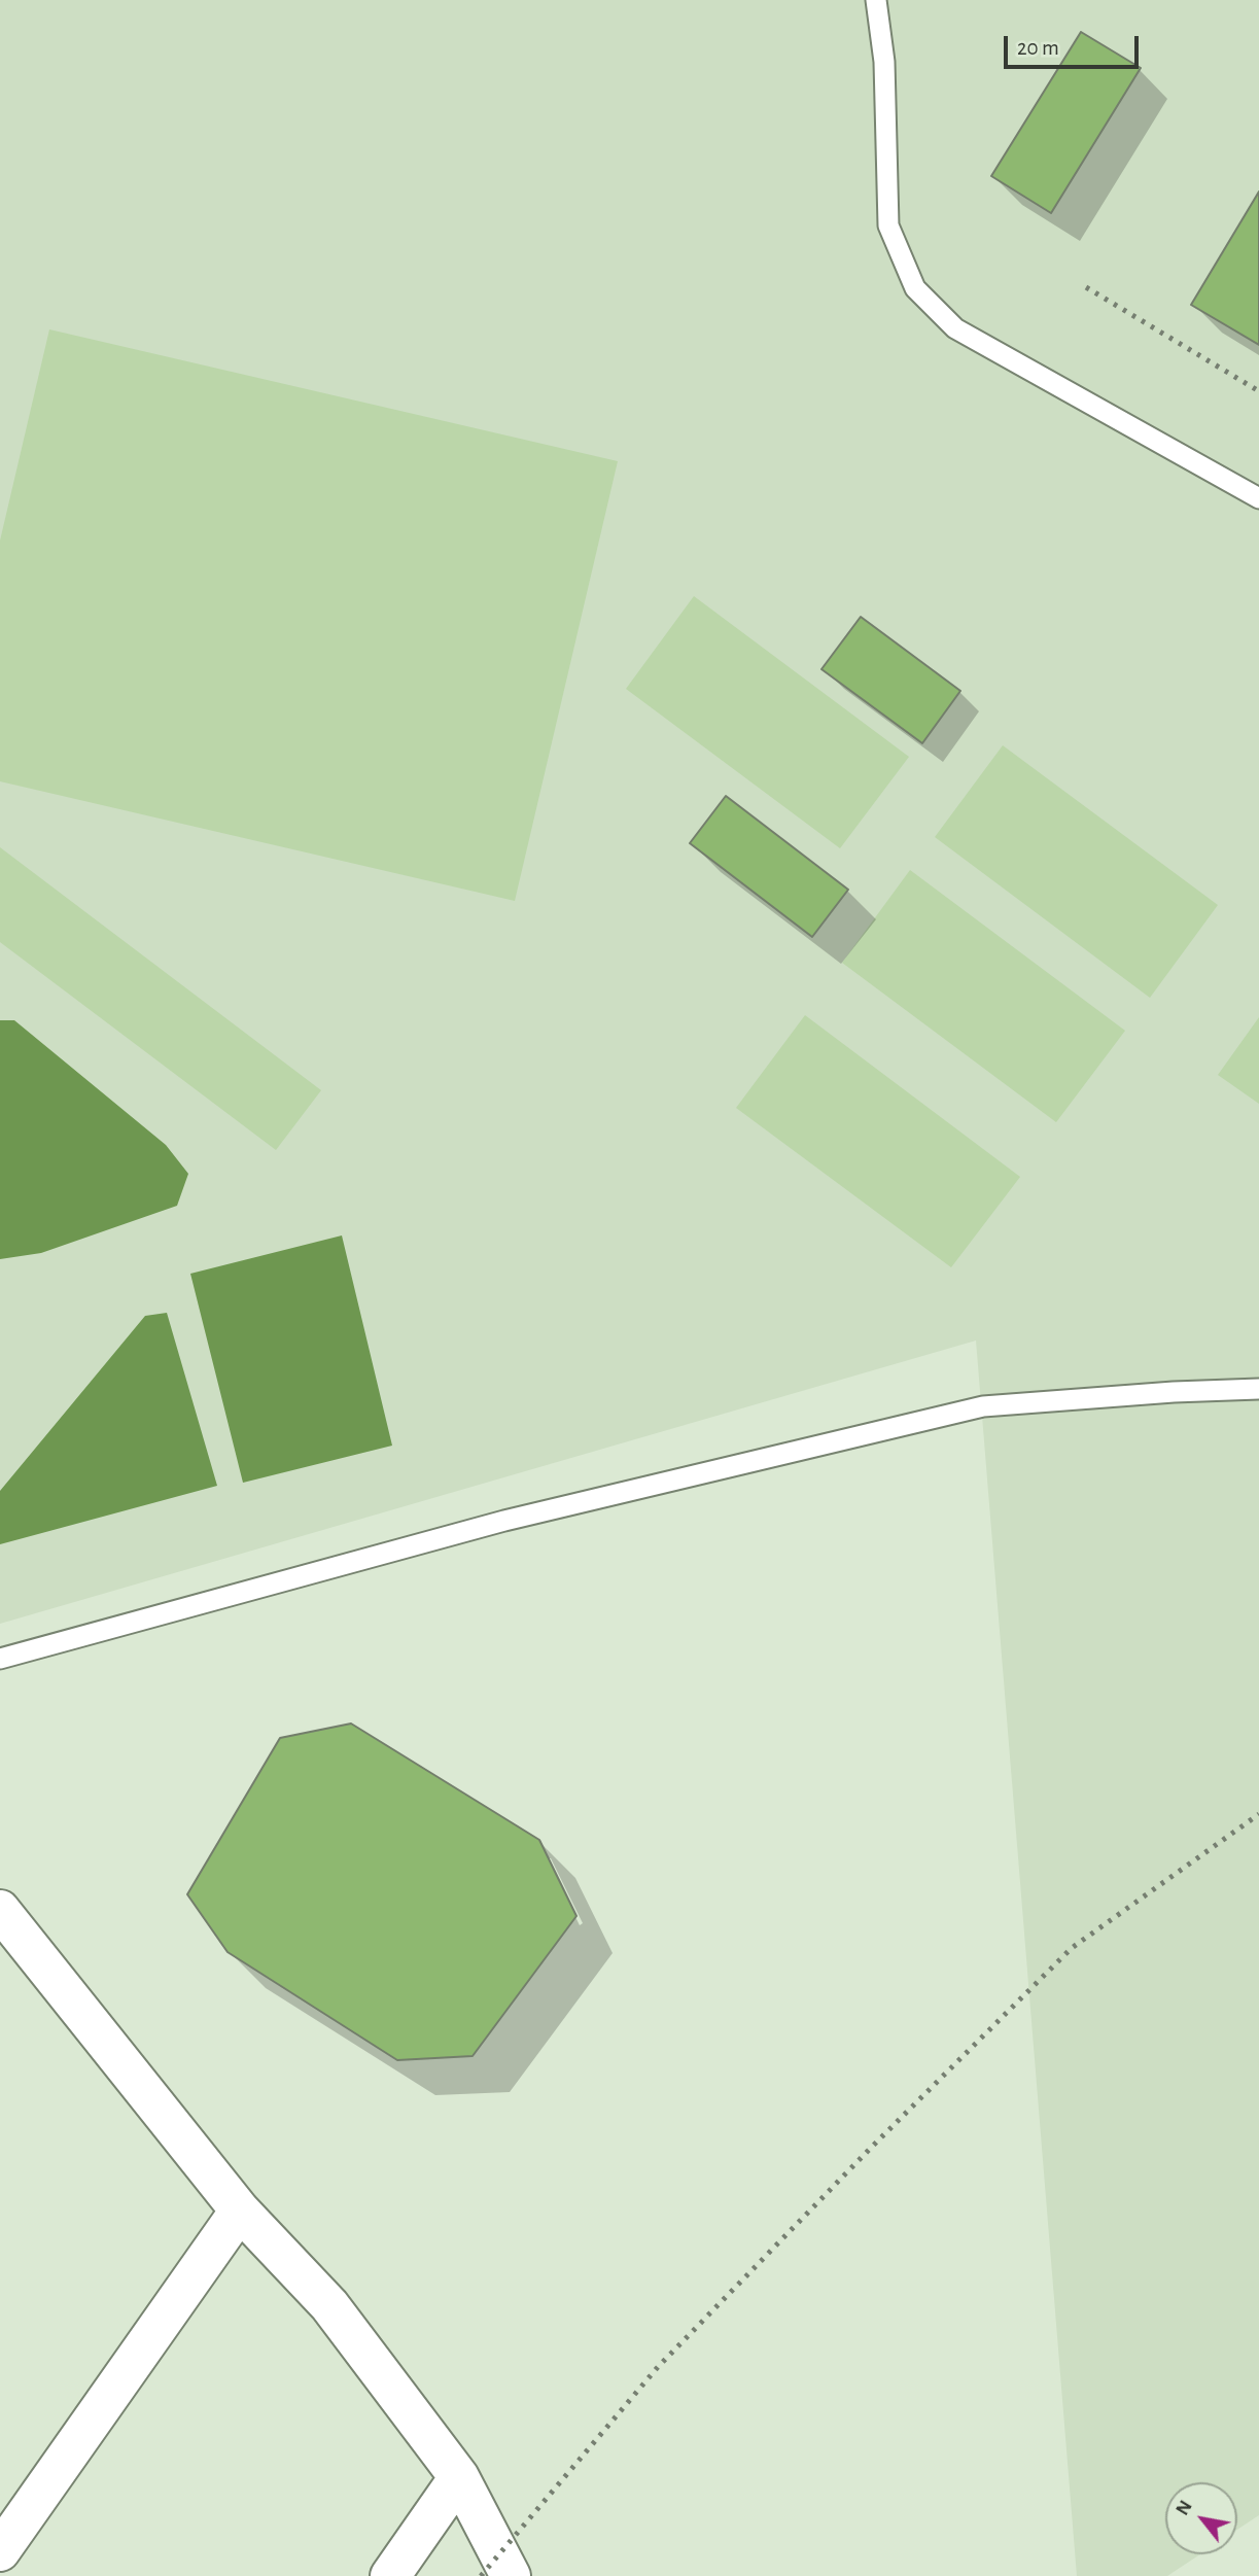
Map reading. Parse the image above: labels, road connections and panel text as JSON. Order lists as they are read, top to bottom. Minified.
{"scale_bar":"20 m","north":"top left"}
